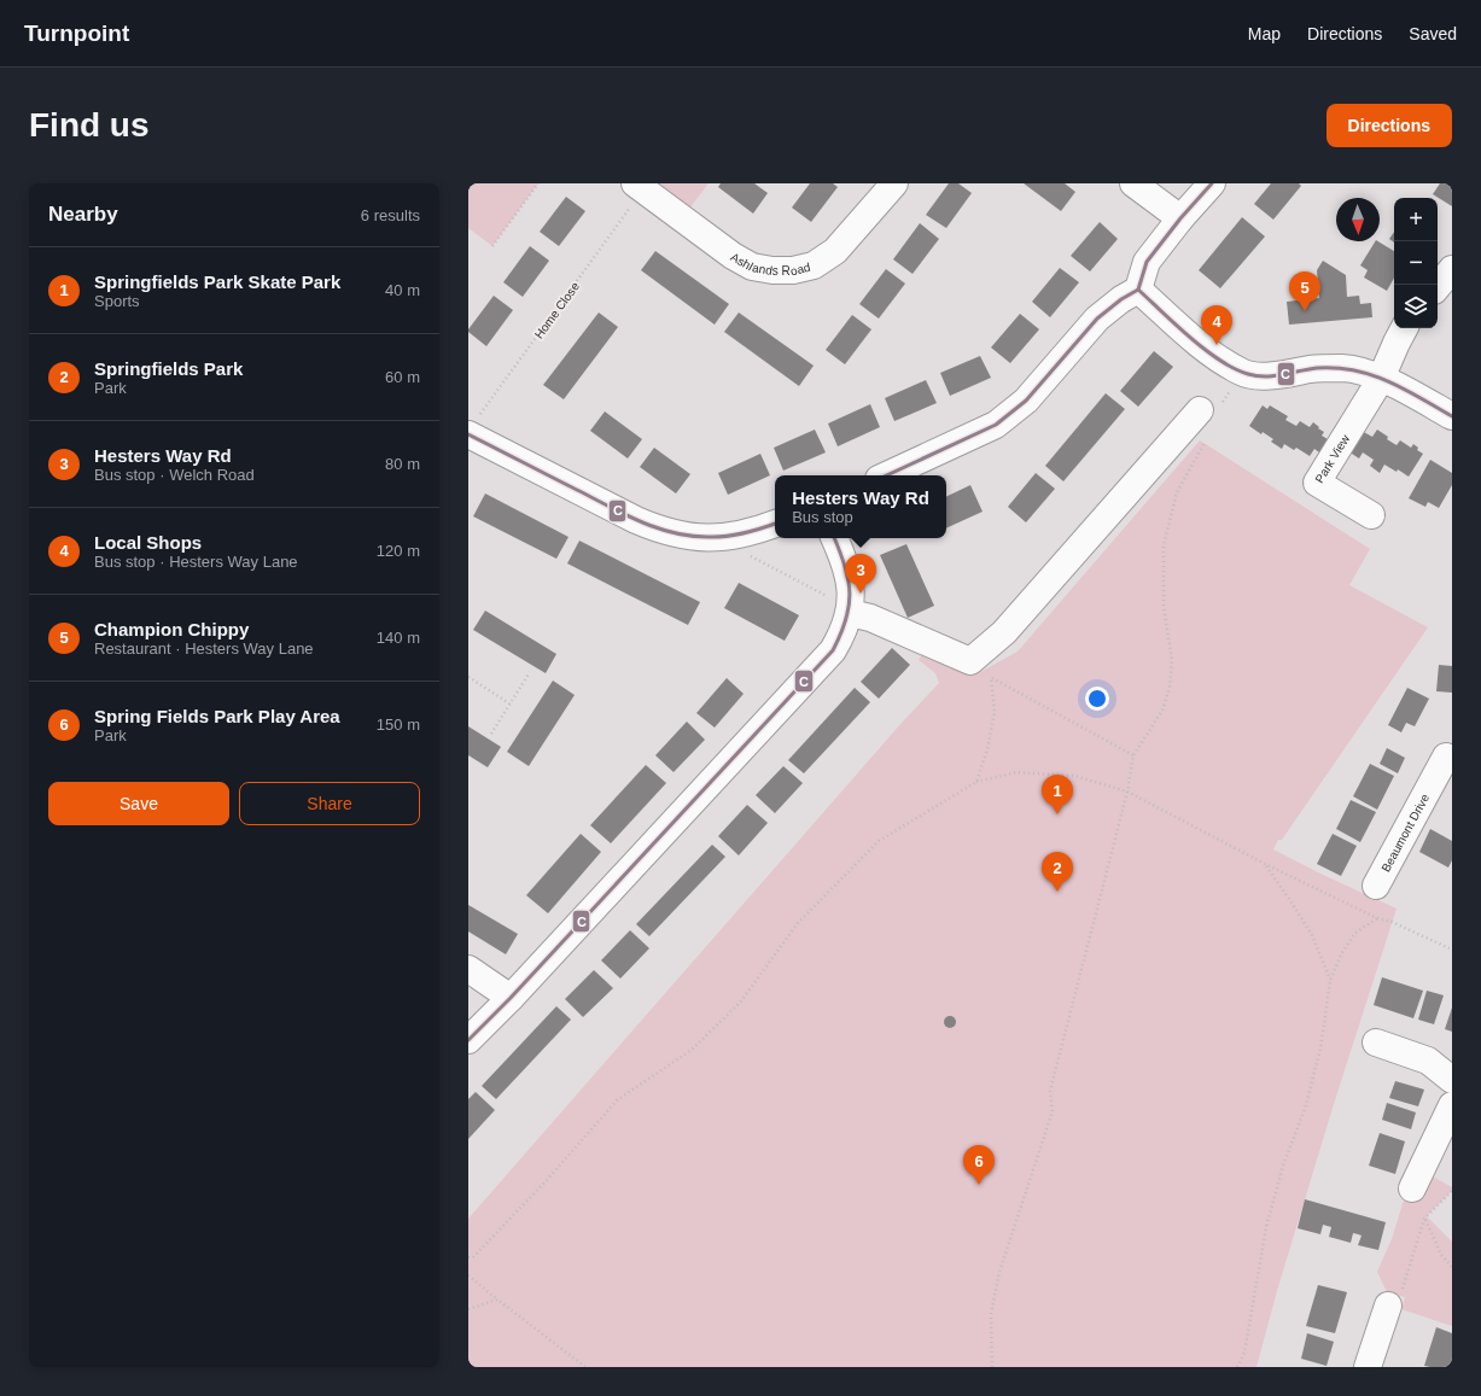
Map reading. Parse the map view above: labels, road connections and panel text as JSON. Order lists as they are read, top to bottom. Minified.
{"streets":{"street":["Ashlands Road","Park View","Beaumont Drive"],"path":["Home Close"]},"crossings":[["Ashlands Road","Home Close"]],"lines":["transit line C"],"north":"bottom","page":{"header":"Turnpoint","nav":["Map","Directions","Saved"],"buttons":["Directions",["Save","Share"]],"title":"Find us","heading":["Nearby","6 results"],"map_buttons":["+","−"],"list":[{"mark":"1","name":"Springfields Park Skate Park","note":"Sports","value":"40 m"},{"mark":"2","name":"Springfields Park","note":"Park","value":"60 m"},{"mark":"3","name":"Hesters Way Rd","note":"Bus stop · Welch Road","value":"80 m"},{"mark":"4","name":"Local Shops","note":"Bus stop · Hesters Way Lane","value":"120 m"},{"mark":"5","name":"Champion Chippy","note":"Restaurant · Hesters Way Lane","value":"140 m"},{"mark":"6","name":"Spring Fields Park Play Area","note":"Park","value":"150 m"}],"pins":["5","4","3","1","2","6"],"popup":["Hesters Way Rd","Bus stop"]}}
